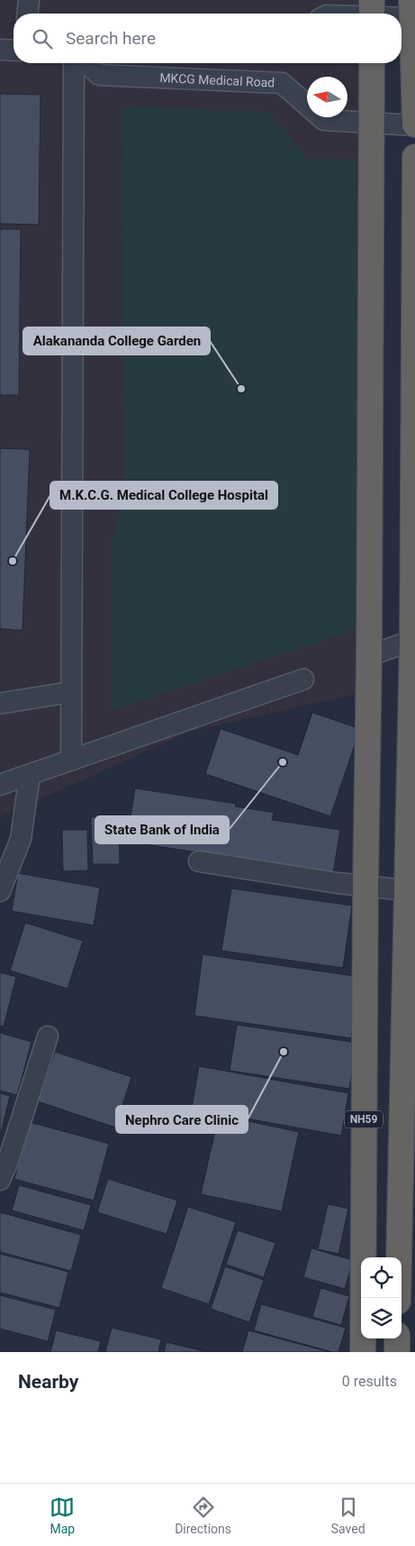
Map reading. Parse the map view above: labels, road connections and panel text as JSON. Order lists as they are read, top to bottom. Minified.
{"streets":{"highway":["NH59"],"street":["MKCG Medical Road"]},"places":["Alakananda College Garden","M.K.C.G. Medical College Hospital","State Bank of India","Nephro Care Clinic"],"north":"left","page":{"search":"Search here","heading":["Nearby","0 results"],"nav":["Map","Directions","Saved"]}}
